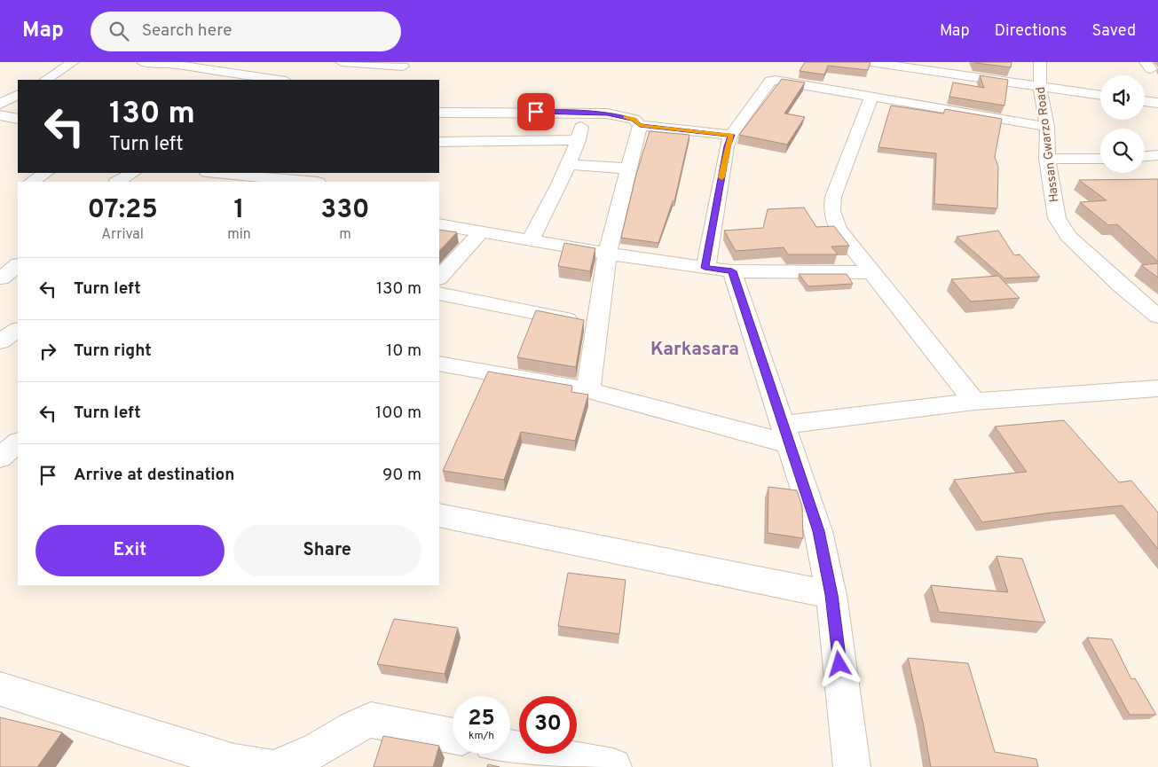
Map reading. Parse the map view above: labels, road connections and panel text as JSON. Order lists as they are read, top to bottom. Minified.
{"streets":{"street":["Hassan Gwarzo Road"]},"districts":["Karkasara"],"page":{"header":"Map","search":"Search here","nav":["Map","Directions","Saved"],"turn":["130 m","Turn left"],"eta":["07:25","Arrival","1","min","330","m"],"list":[{"name":"Turn left","value":"130 m"},{"name":"Turn right","value":"10 m"},{"name":"Turn left","value":"100 m"},{"name":"Arrive at destination","value":"90 m"}],"buttons":["Exit","Share"],"speed":"25 km/h","limit":"30"}}
